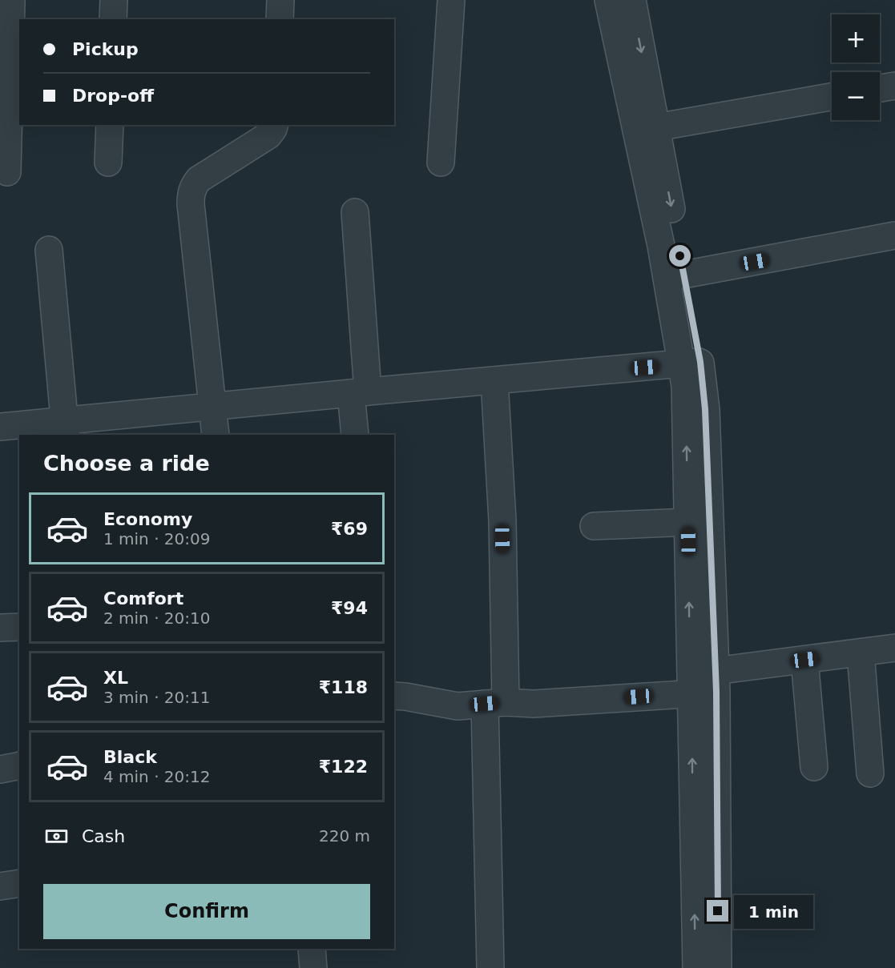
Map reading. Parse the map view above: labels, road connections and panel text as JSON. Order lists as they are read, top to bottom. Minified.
{"page":{"map_buttons":["+","−"],"banner":["Pickup","Drop-off"],"heading":"Choose a ride","list":[{"name":"Economy","note":"1 min · 20:09","value":"₹69"},{"name":"Comfort","note":"2 min · 20:10","value":"₹94"},{"name":"XL","note":"3 min · 20:11","value":"₹118"},{"name":"Black","note":"4 min · 20:12","value":"₹122"}],"pay":["Cash","220 m"],"buttons":"Confirm","bubble":"1 min"}}
